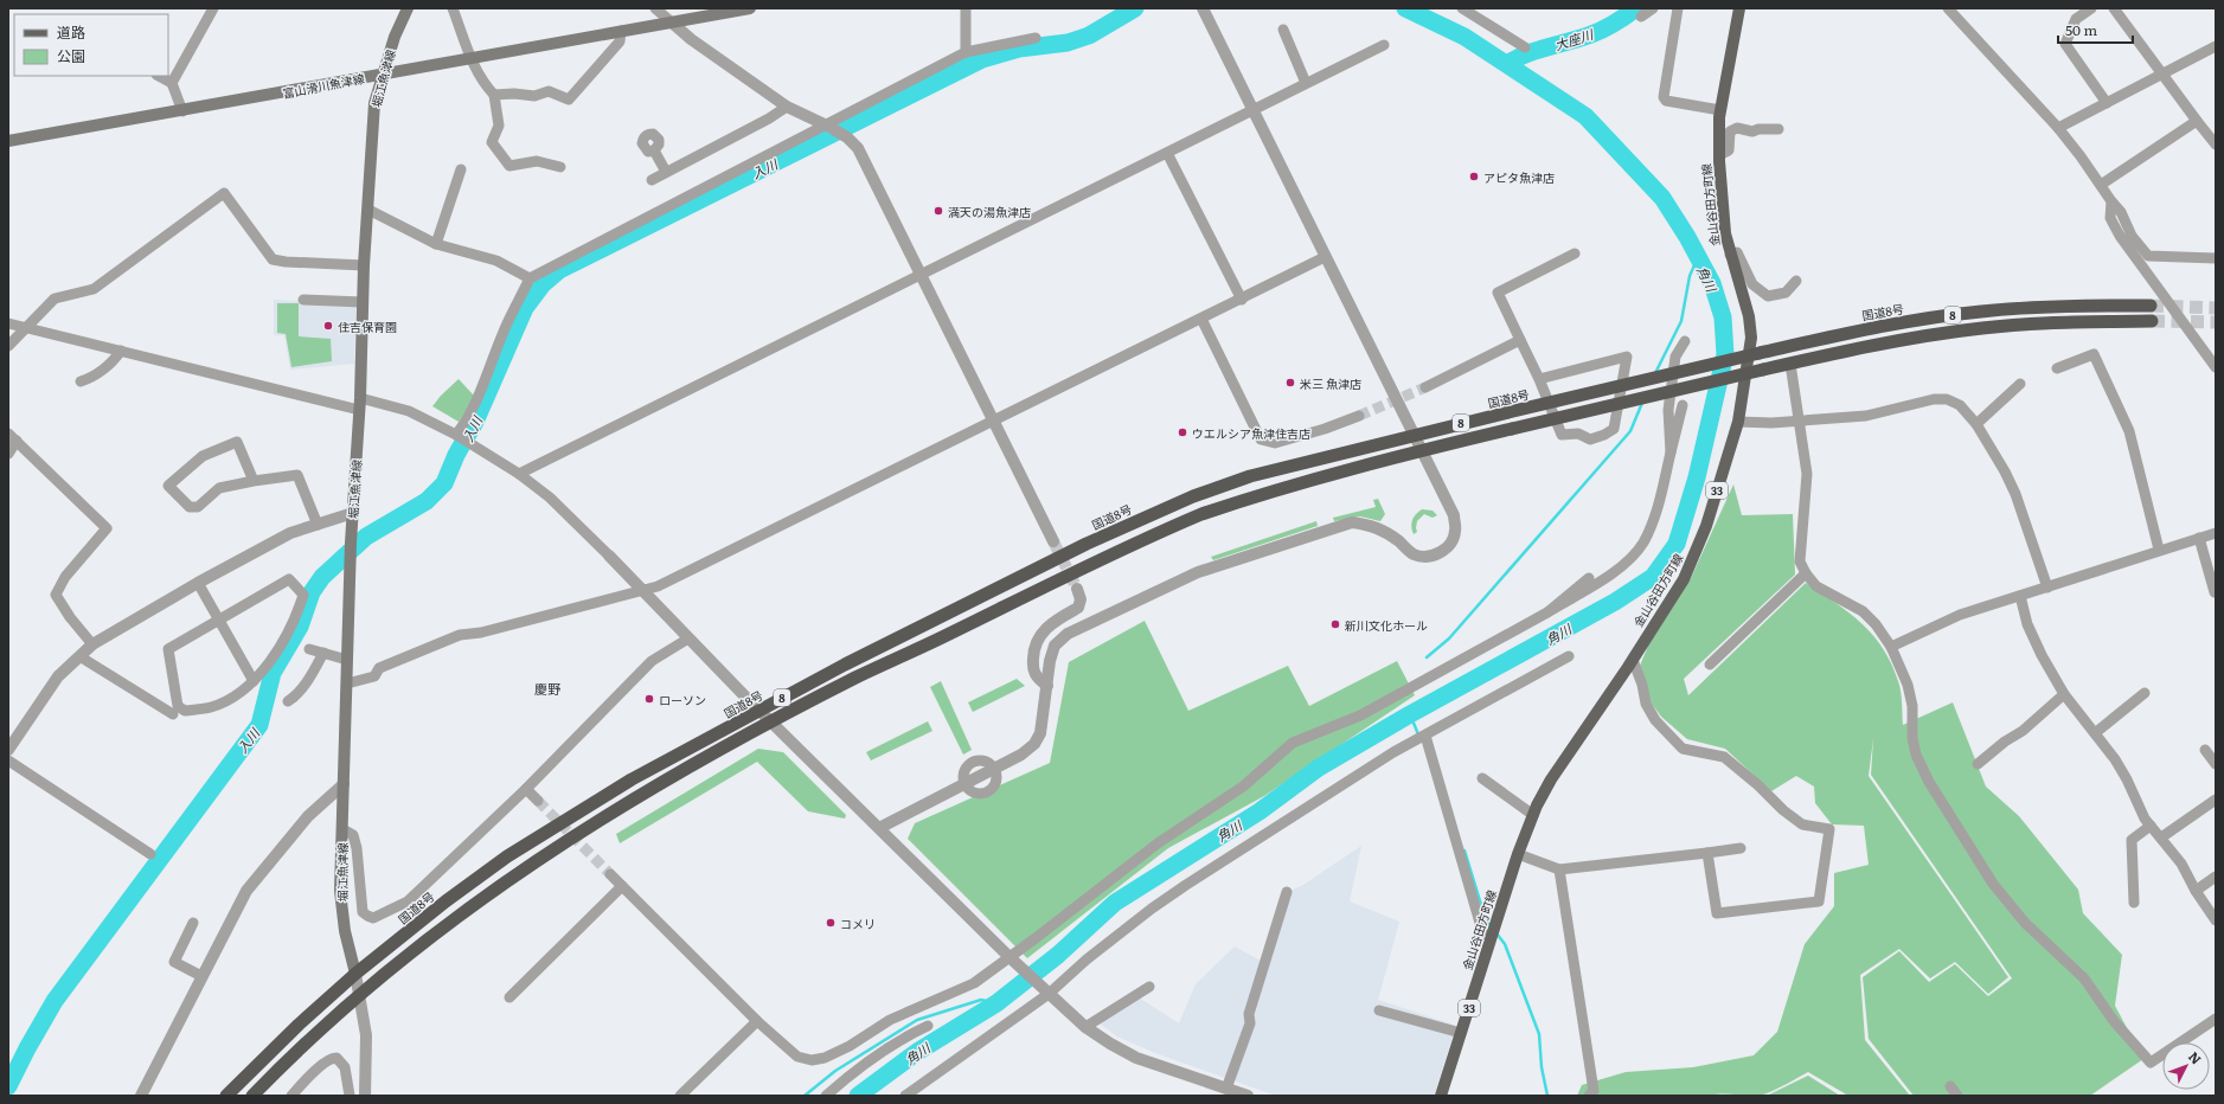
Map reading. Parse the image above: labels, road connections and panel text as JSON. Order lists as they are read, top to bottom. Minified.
{"streets":{"highway":["国道8号","8"],"main road":["堀江魚津線","富山滑川魚津線","金山谷田方町線","33"]},"crossings":[["堀江魚津線","富山滑川魚津線"],["堀江魚津線","国道8号"]],"districts":["慶野"],"water":["大座川","入川","角川"],"places":["アピタ魚津店","満天の湯魚津店","住吉保育園","米三 魚津店","ウエルシア魚津住吉店","新川文化ホール","ローソン","コメリ"],"legend":["道路","公園"],"scale_bar":"50 m","north":"top right"}
